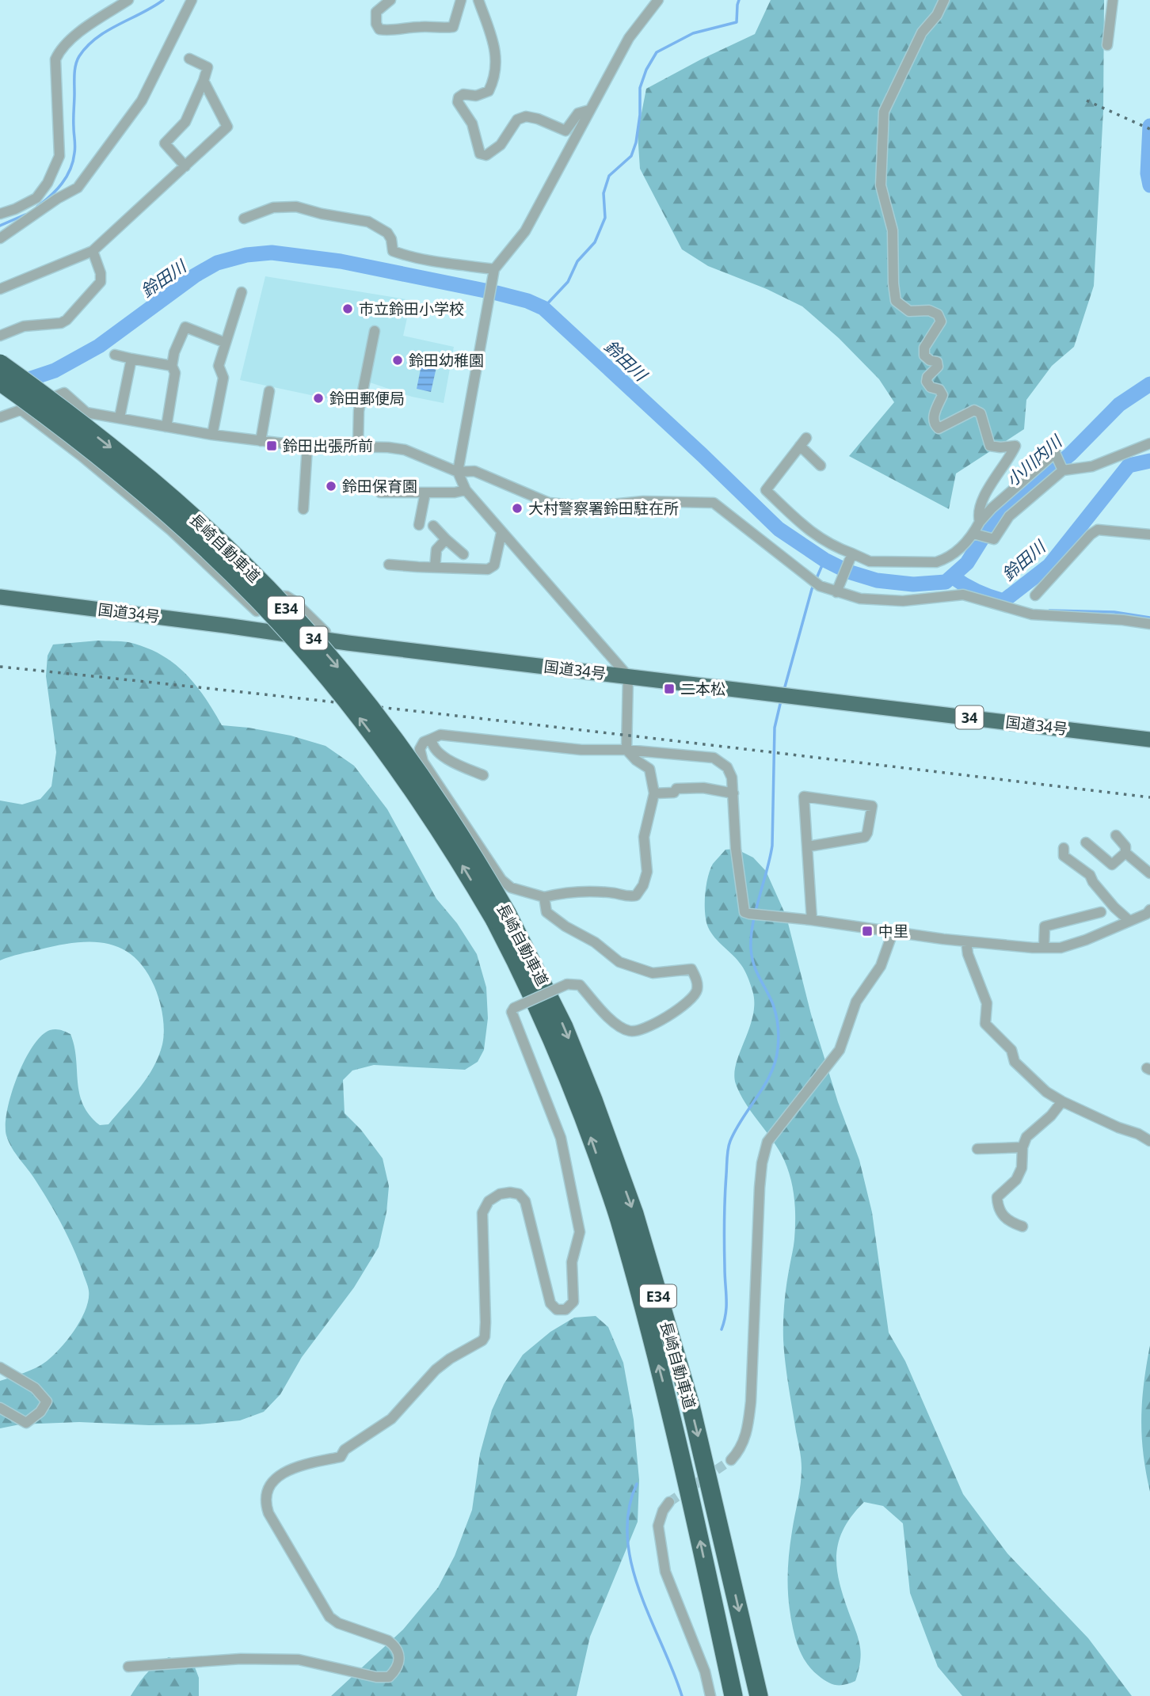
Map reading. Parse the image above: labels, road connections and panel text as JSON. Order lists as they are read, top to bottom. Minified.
{"streets":{"highway":["長崎自動車道","E34","国道34号","34"]},"water":["鈴田川","小川内川"],"places":{"other":["市立鈴田小学校","鈴田幼稚園","鈴田郵便局","鈴田保育園","大村警察署鈴田駐在所"],"transit":["鈴田出張所前","二本松","中里"]}}
